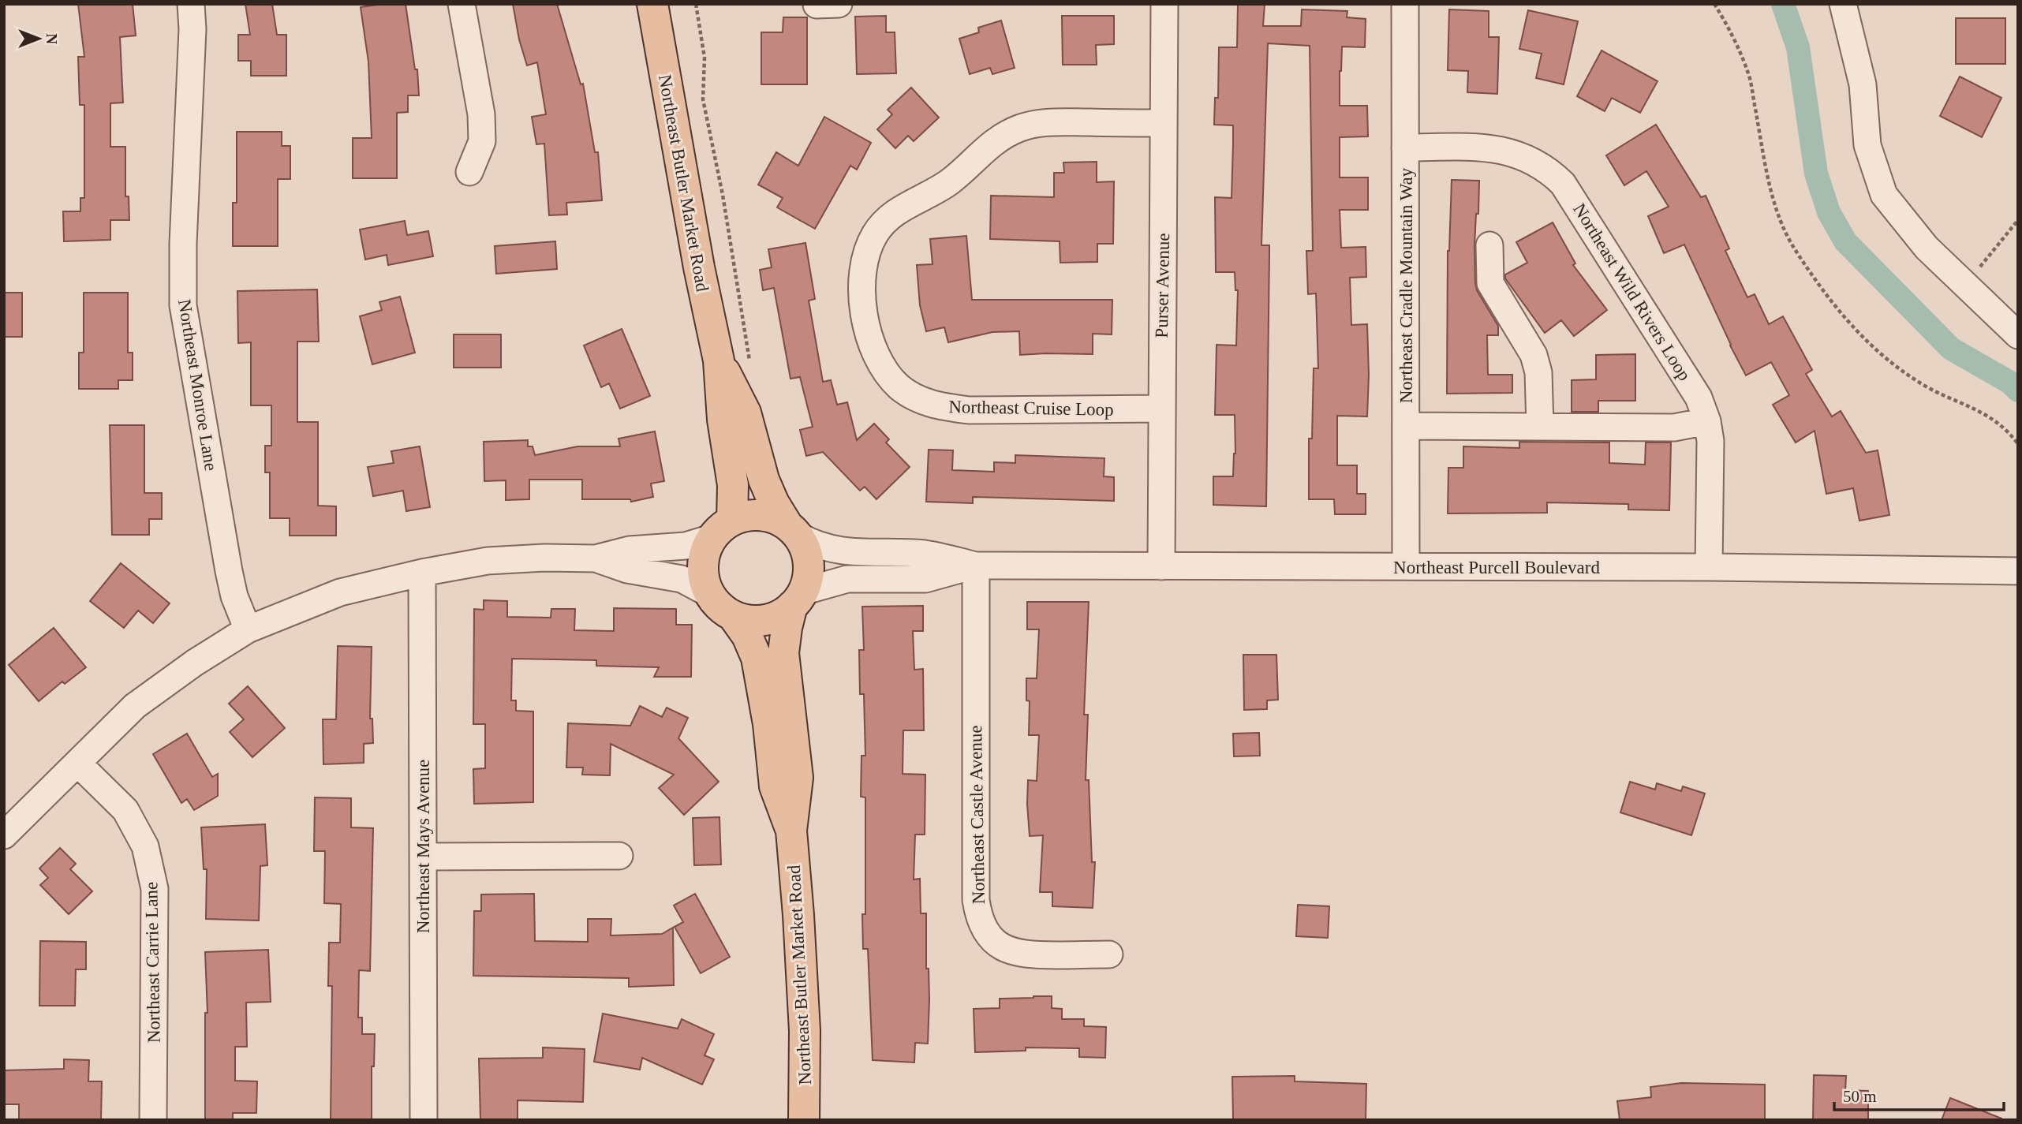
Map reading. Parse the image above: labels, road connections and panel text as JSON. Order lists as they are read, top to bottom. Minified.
{"streets":{"main road":["Northeast Butler Market Road"],"street":["Purser Avenue","Northeast Cradle Mountain Way","Northeast Wild Rivers Loop","Northeast Monroe Lane","Northeast Cruise Loop","Northeast Purcell Boulevard","Northeast Castle Avenue","Northeast Mays Avenue","Northeast Carrie Lane"]},"crossings":[["Northeast Butler Market Road","Northeast Purcell Boulevard"],["Purser Avenue","Northeast Cruise Loop"],["Purser Avenue","Northeast Purcell Boulevard"],["Northeast Cradle Mountain Way","Northeast Wild Rivers Loop"],["Northeast Cradle Mountain Way","Northeast Purcell Boulevard"],["Northeast Wild Rivers Loop","Northeast Purcell Boulevard"],["Northeast Purcell Boulevard","Northeast Castle Avenue"]],"scale_bar":"50 m","north":"right"}
